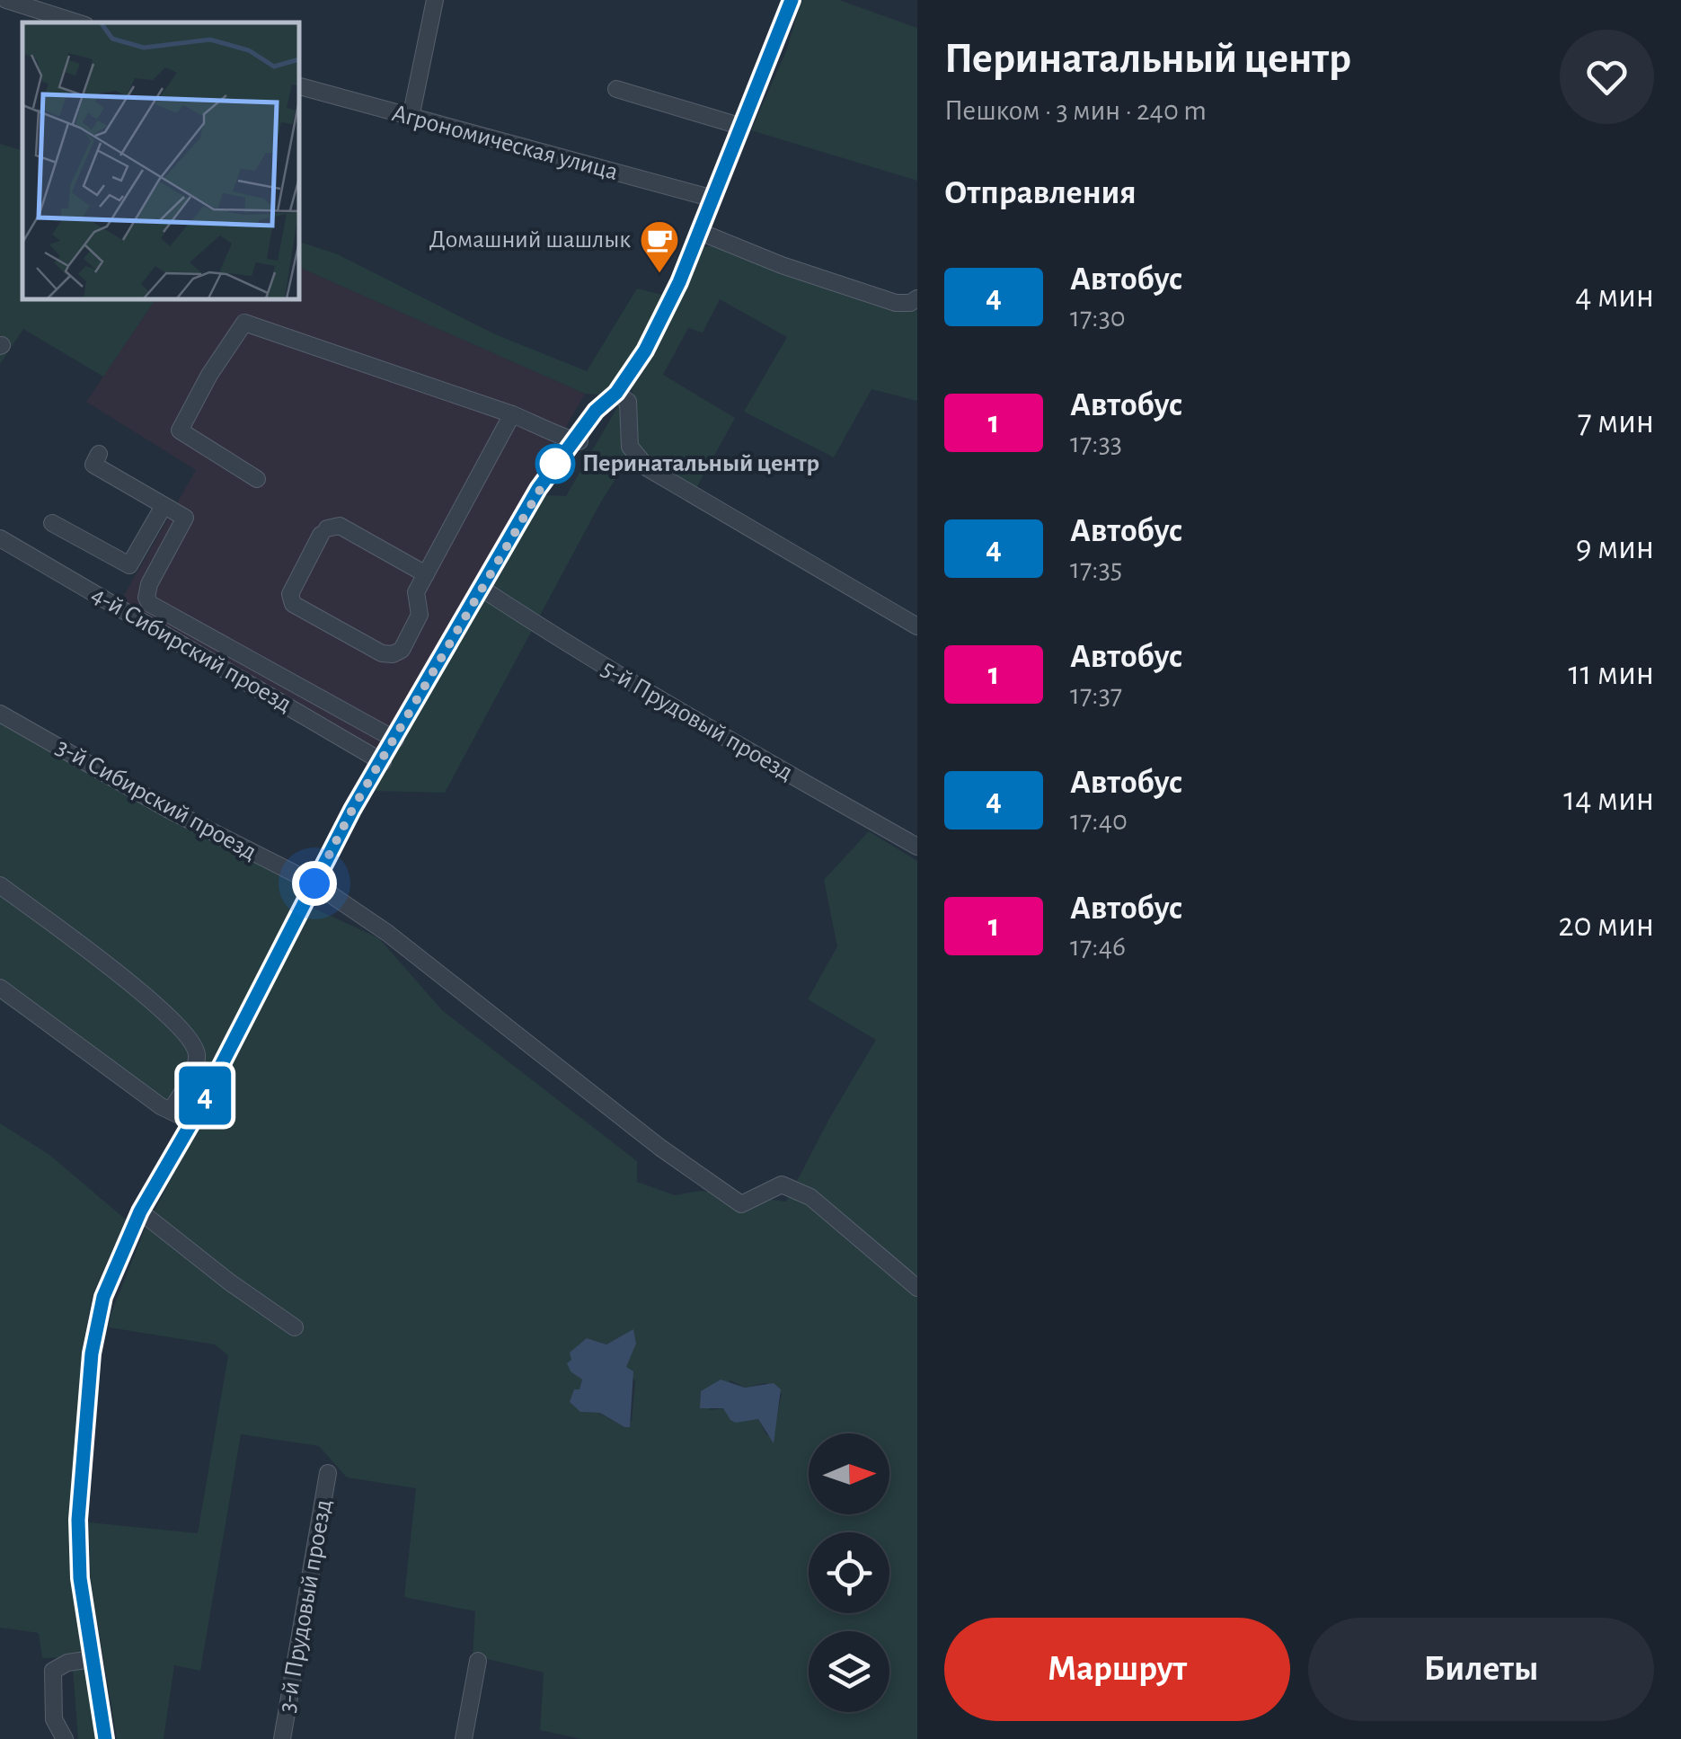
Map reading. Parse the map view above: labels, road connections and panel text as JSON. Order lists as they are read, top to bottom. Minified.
{"streets":{"street":["Агрономическая улица","4-й Сибирский проезд","5-й Прудовый проезд","3-й Сибирский проезд","3-й Прудовый проезд"]},"places":{"cafe":["Домашний шашлык"],"other":["Перинатальный центр"]},"lines":["bus line 4"],"north":"right","page":{"on_map":"4","heading":[["Перинатальный центр","Пешком · 3 мин · 240 m"],"Отправления"],"list":[{"mark":"4","name":"Автобус","note":"17:30","value":"4 мин"},{"mark":"1","name":"Автобус","note":"17:33","value":"7 мин"},{"mark":"4","name":"Автобус","note":"17:35","value":"9 мин"},{"mark":"1","name":"Автобус","note":"17:37","value":"11 мин"},{"mark":"4","name":"Автобус","note":"17:40","value":"14 мин"},{"mark":"1","name":"Автобус","note":"17:46","value":"20 мин"}],"buttons":["Маршрут","Билеты"]}}
